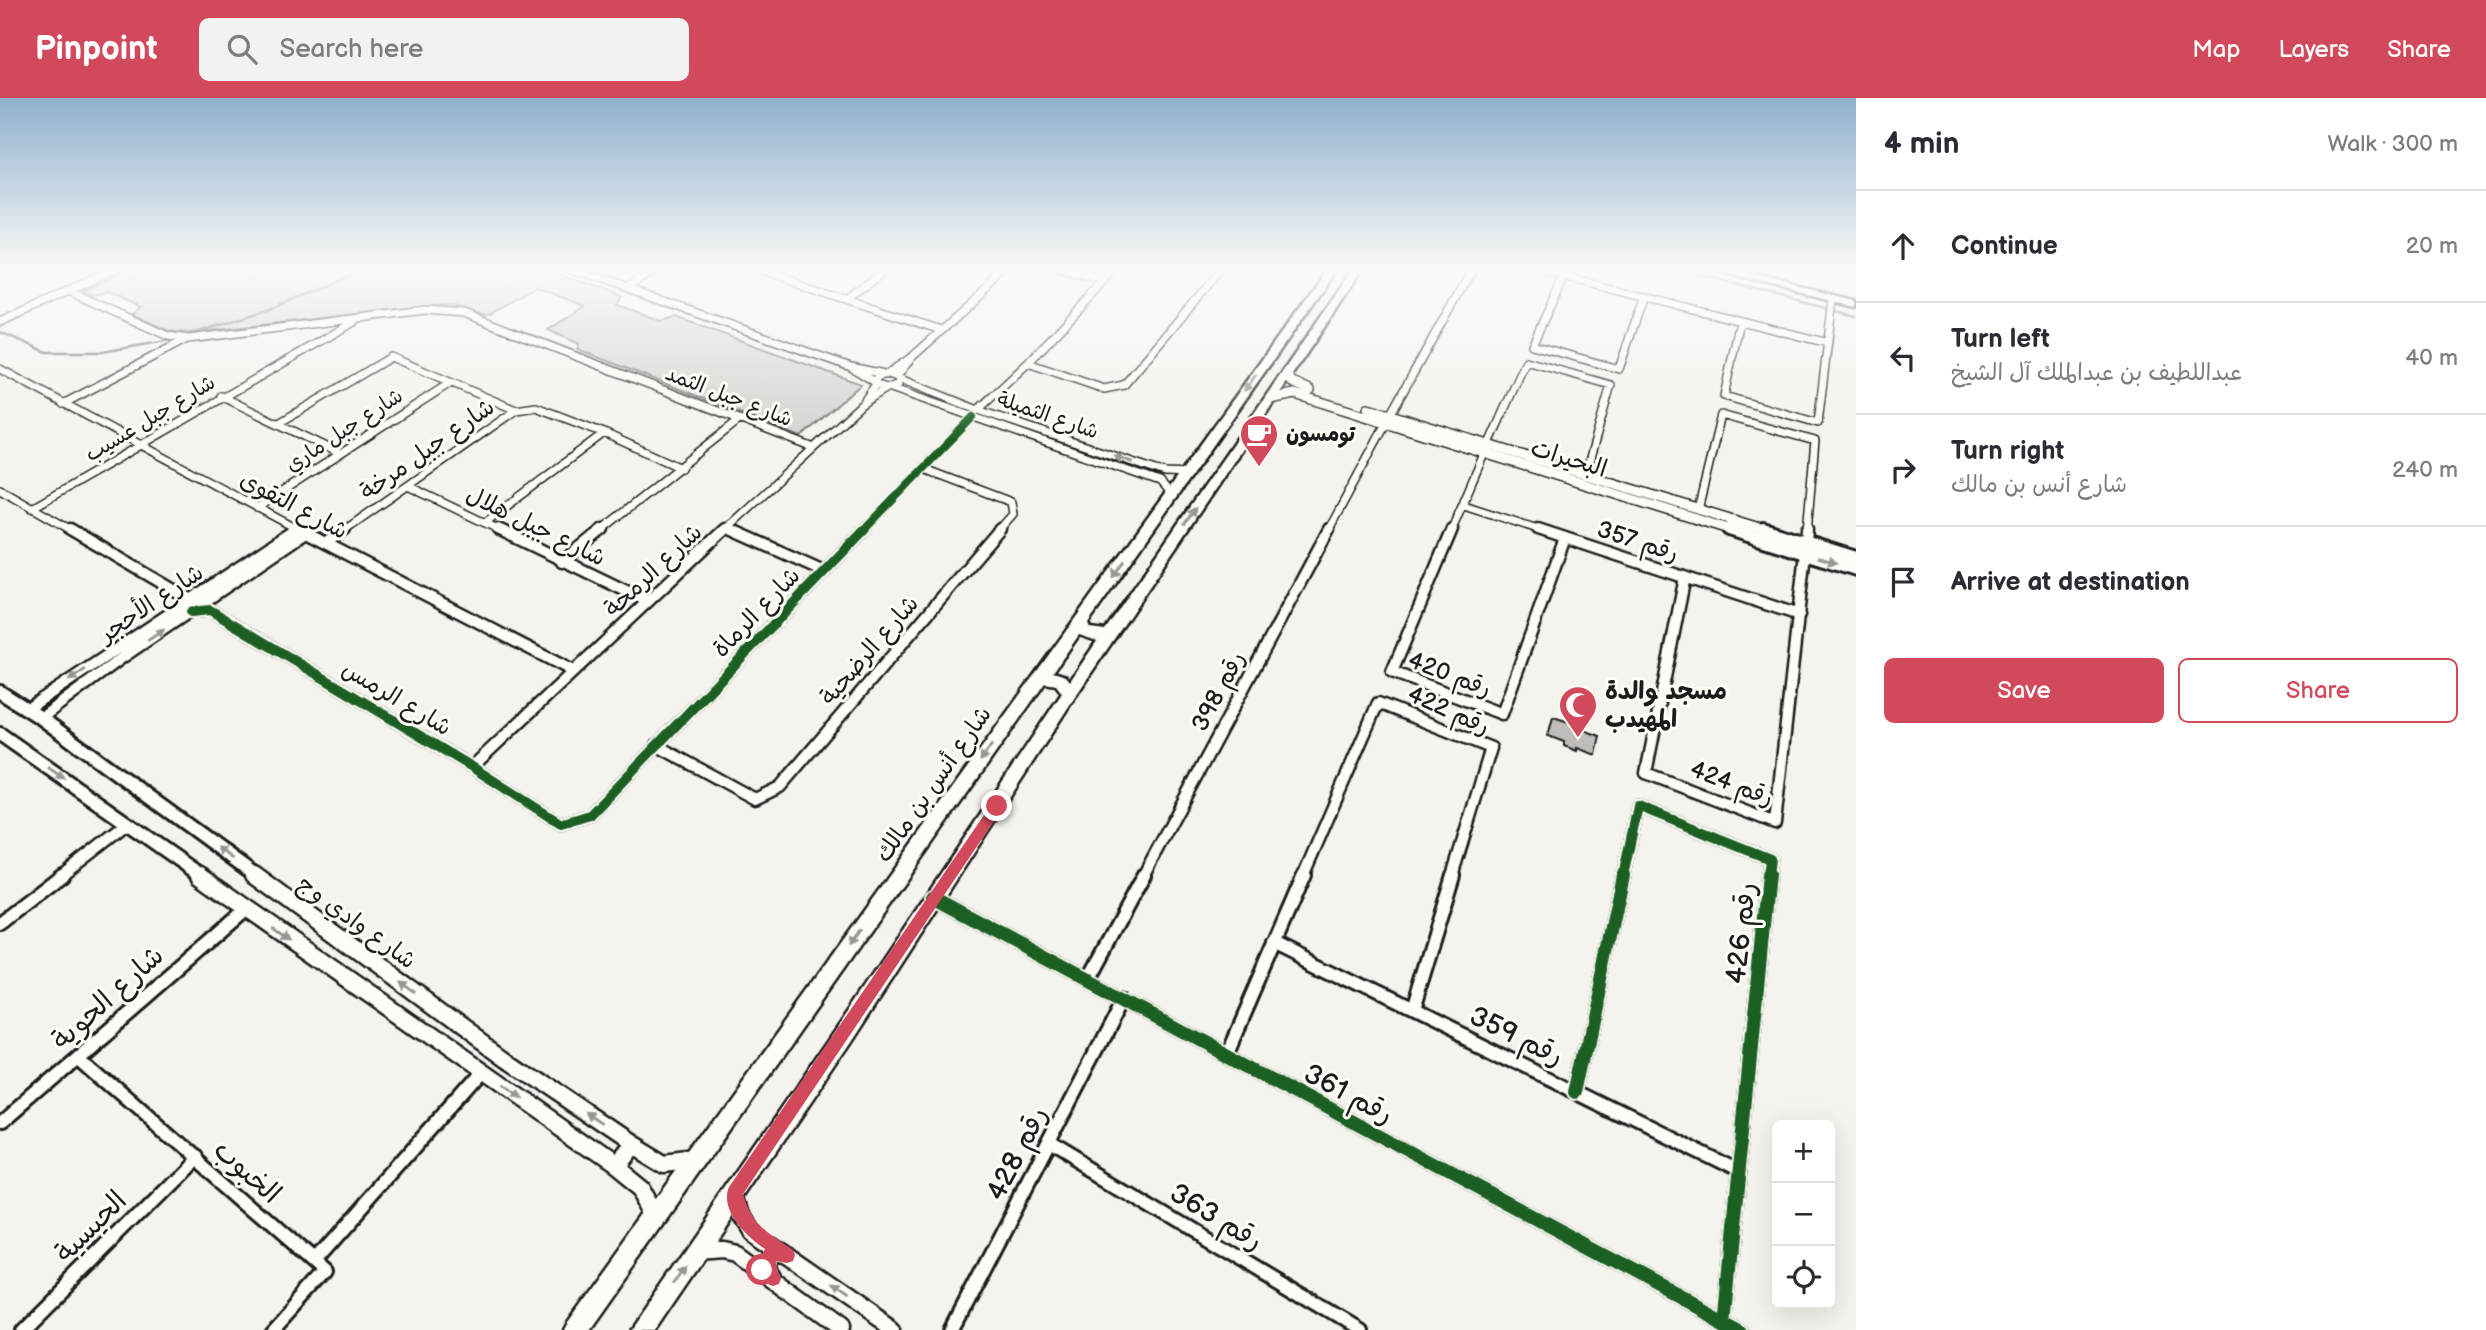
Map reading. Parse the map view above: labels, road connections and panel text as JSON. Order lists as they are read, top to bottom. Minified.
{"streets":{"main road":["شارع أنس بن مالك"],"street":["شارع جبل الثمد","شارع الثميلة","شارع جبل عسيب","شارع جبل ماري","شارع جبل مرخة","البحيرات","شارع التقوى","شارع جبل هلال","رقم 357","شارع الرمحة","شارع الأحجر","شارع الرماة","شارع الرضحية","رقم 420","رقم 398","شارع الرمس","رقم 422","رقم 424","شارع وادي وج","رقم 426","شارع الحوية","رقم 359","رقم 361","رقم 428","الخبوب","رقم 363","الحيسية"]},"crossings":[["شارع جبل الثمد","شارع الرمحة"],["شارع الثميلة","شارع الرماة"],["شارع الثميلة","شارع أنس بن مالك"],["شارع جبل عسيب","شارع التقوى"],["شارع جبل ماري","شارع التقوى"],["شارع جبل مرخة","شارع التقوى"],["شارع جبل مرخة","شارع جبل هلال"],["البحيرات","رقم 420"],["البحيرات","رقم 398"],["البحيرات","رقم 424"],["شارع التقوى","شارع الرمحة"],["شارع التقوى","شارع الأحجر"],["شارع جبل هلال","شارع الرمحة"],["رقم 357","رقم 420"],["رقم 357","رقم 424"],["شارع الرمحة","شارع الرمس"],["شارع الأحجر","شارع الرمس"],["شارع الأحجر","شارع وادي وج"],["شارع الرماة","شارع الرضحية"],["شارع الرماة","شارع الرمس"],["رقم 398","رقم 361"],["رقم 422","رقم 359"],["رقم 422","رقم 361"],["شارع أنس بن مالك","شارع وادي وج"],["رقم 426","رقم 359"],["رقم 426","رقم 361"],["شارع الحوية","الخبوب"],["رقم 361","رقم 428"],["رقم 428","رقم 363"],["الخبوب","الحيسية"]],"places":{"cafe":["تومسون"],"mosque":["مسجد والدة المهيدب"]},"page":{"header":"Pinpoint","search":"Search here","nav":["Map","Layers","Share"],"heading":["4 min","Walk · 300 m"],"list":[["Continue","20 m"],["Turn left","عبداللطيف بن عبدالملك آل الشيخ","40 m"],["Turn right","شارع أنس بن مالك","240 m"],"Arrive at destination"],"buttons":["Save","Share"],"map_buttons":["+","−"]}}
